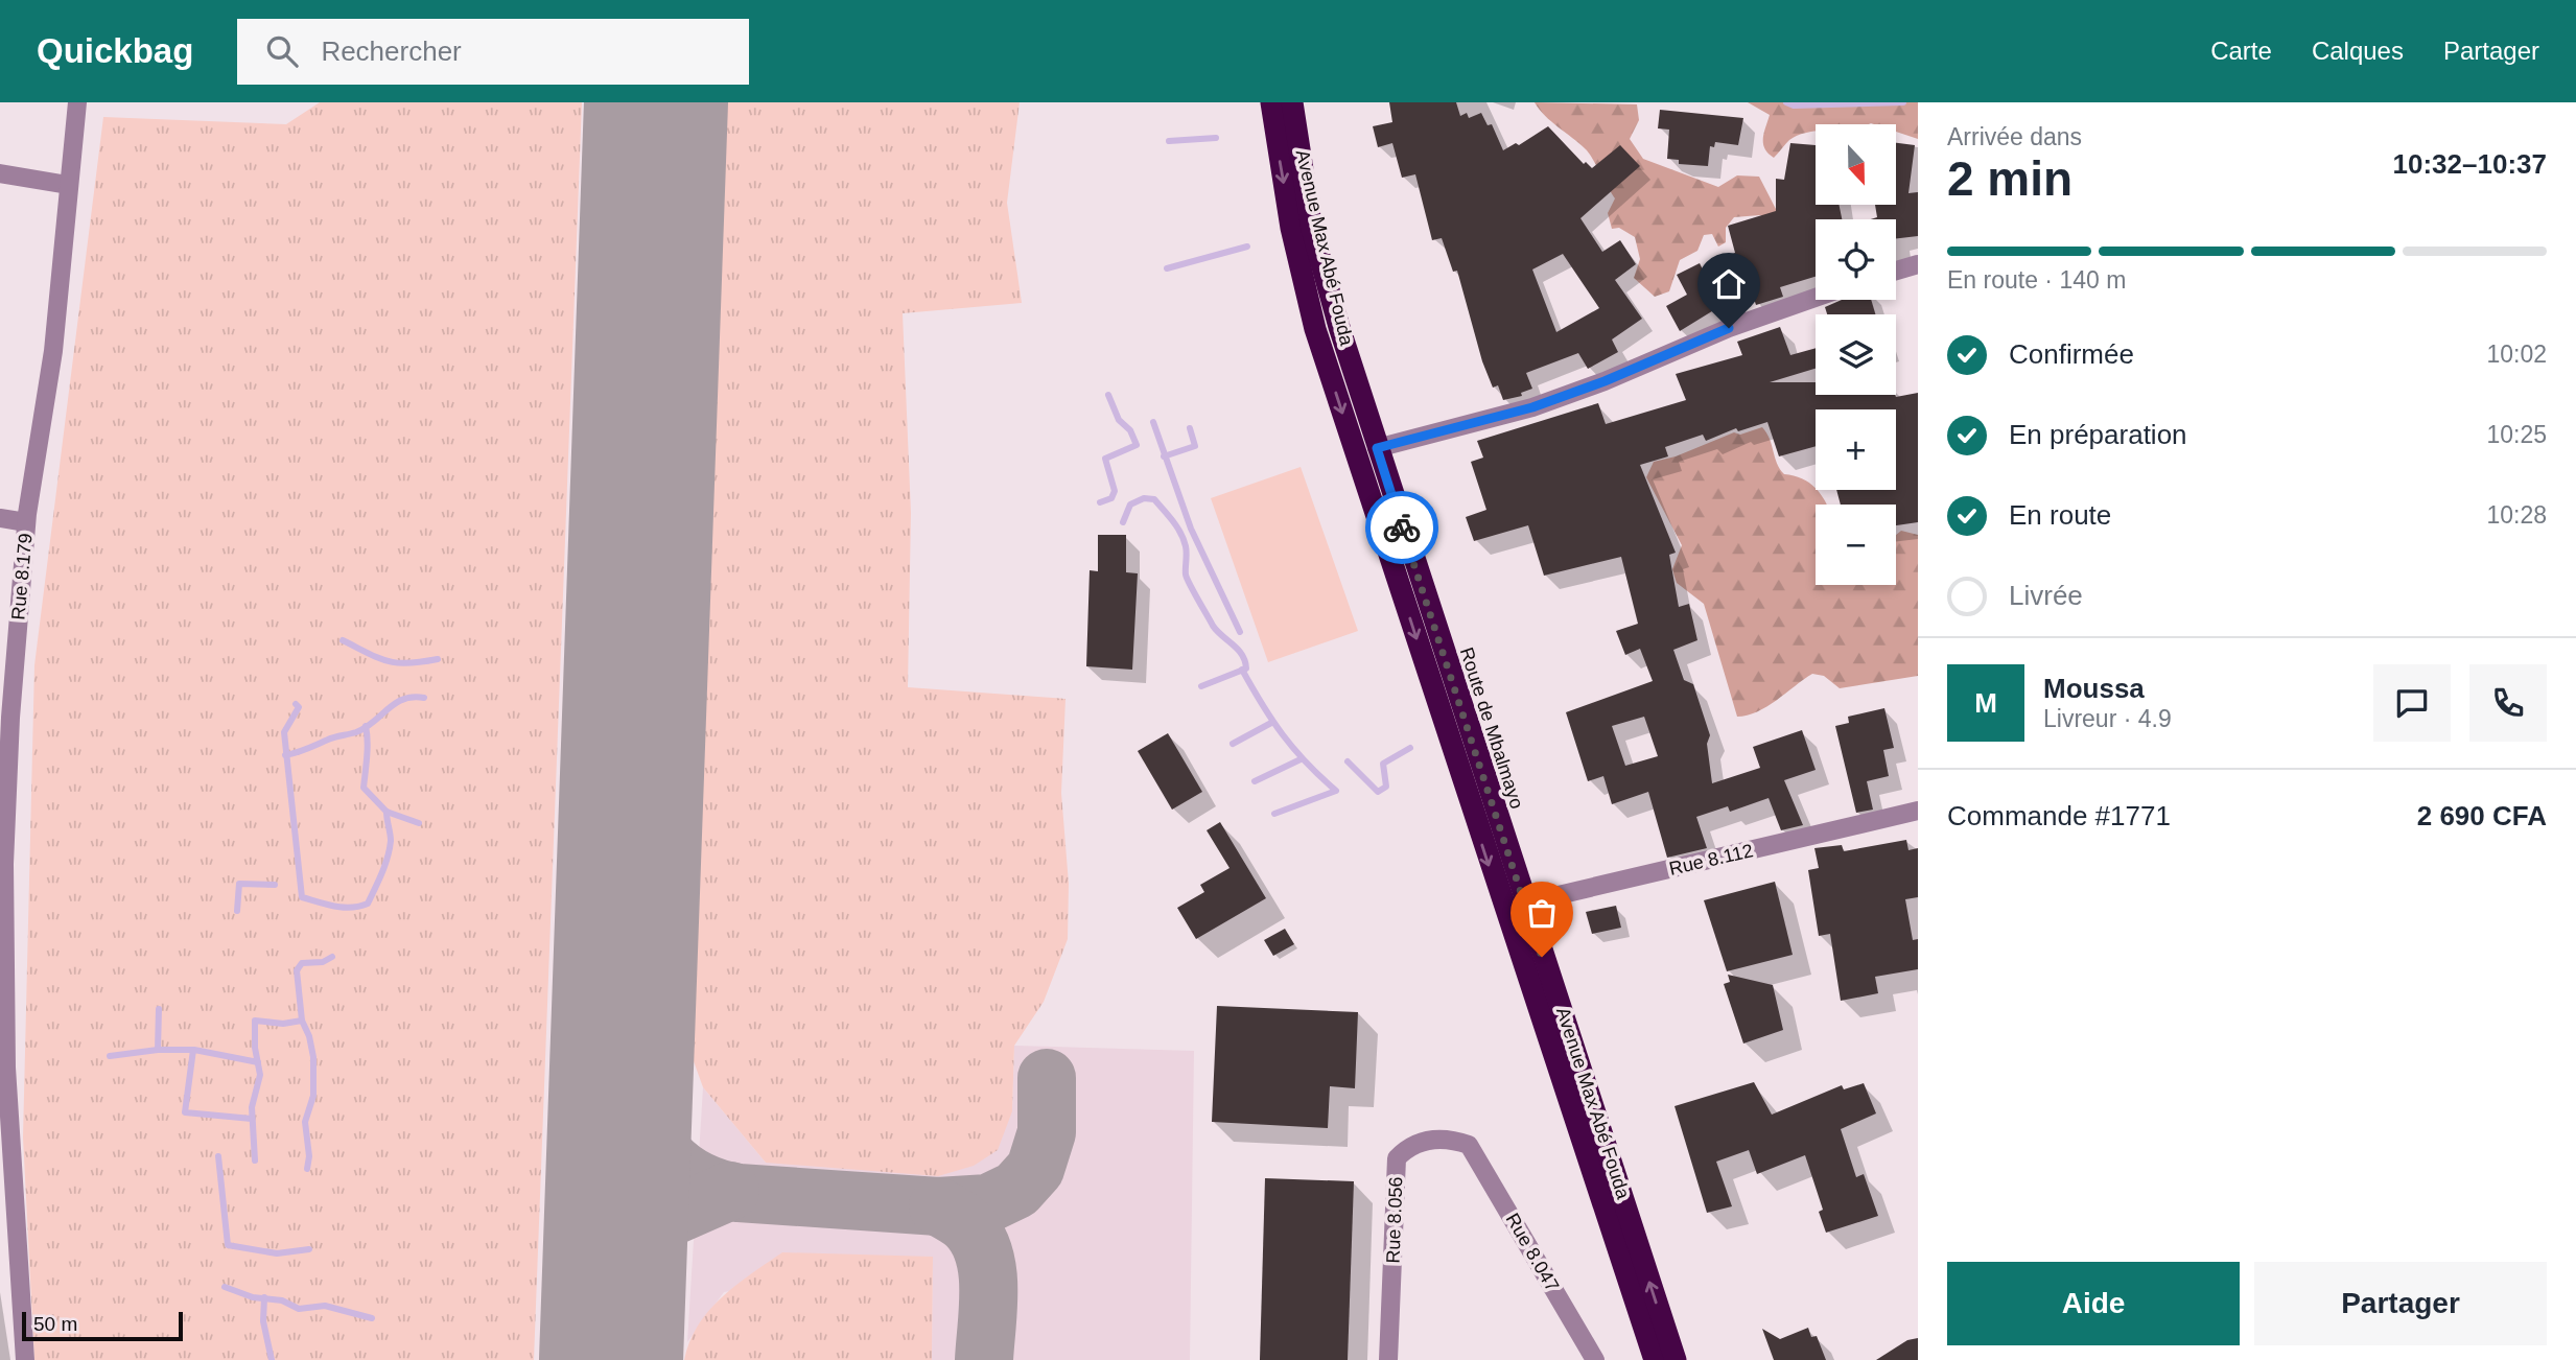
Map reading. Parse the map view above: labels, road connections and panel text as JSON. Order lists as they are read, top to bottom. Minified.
{"streets":{"highway":["Avenue Max Abé Fouda","Route de Mbalmayo"],"street":["Rue 8.179","Rue 8.112","Rue 8.056","Rue 8.047"]},"crossings":[["Avenue Max Abé Fouda","Route de Mbalmayo"],["Avenue Max Abé Fouda","Rue 8.112"],["Route de Mbalmayo","Rue 8.112"],["Rue 8.056","Rue 8.047"]],"one_way":["Avenue Max Abé Fouda","Route de Mbalmayo"],"scale_bar":"50 m","north":"bottom","page":{"header":"Quickbag","search":"Rechercher","nav":["Carte","Calques","Partager"],"heading":["2 min","Arrivée dans","10:32–10:37"],"panel":["Moussa","Livreur · 4.9","Commande #1771","2 690 CFA"],"map_buttons":["+","−"],"bar":"En route · 140 m","list":[["Confirmée","10:02"],["En préparation","10:25"],["En route","10:28"],"Livrée"],"round":"M","buttons":["Aide","Partager"],"scale":"50 m"}}
